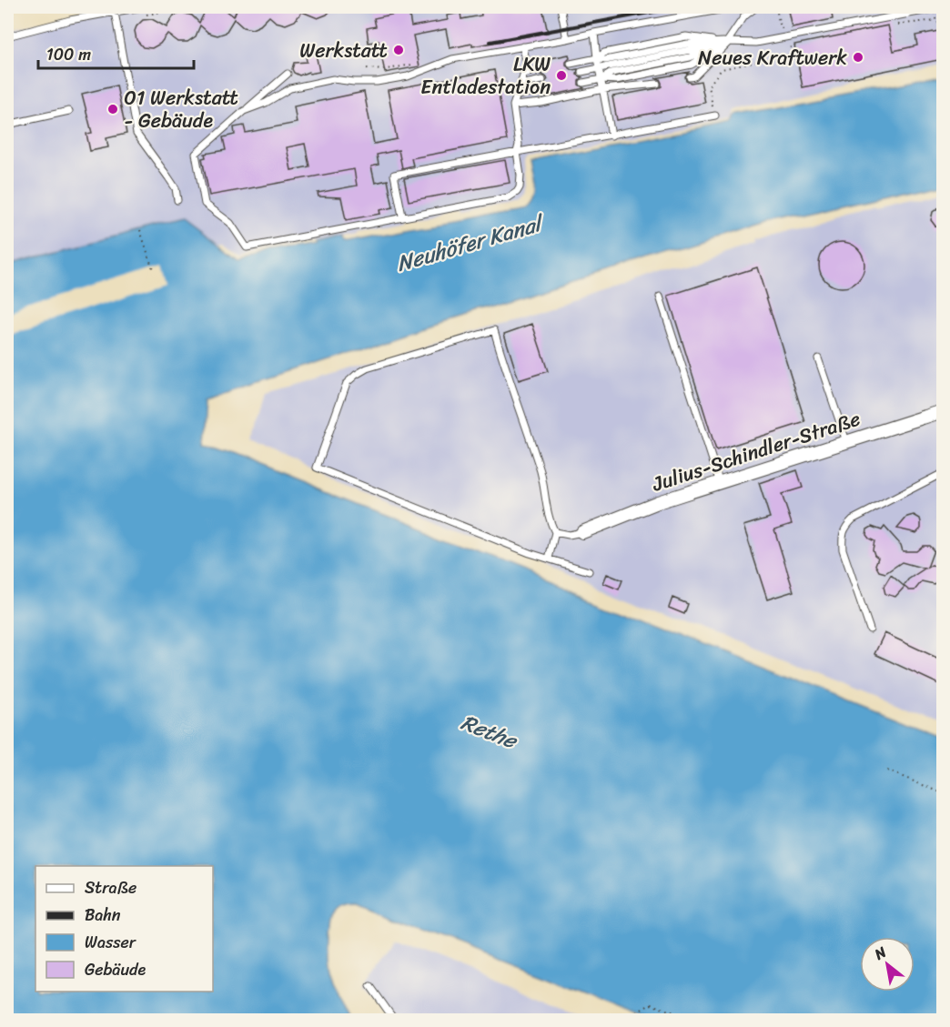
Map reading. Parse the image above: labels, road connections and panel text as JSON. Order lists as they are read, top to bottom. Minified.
{"streets":{"street":["Julius-Schindler-Straße"]},"water":["Neuhöfer Kanal","Rethe"],"places":["Werkstatt","Neues Kraftwerk","LKW Entladestation","01 Werkstatt - Gebäude"],"legend":["Straße","Bahn","Wasser","Gebäude"],"scale_bar":"100 m","north":"top left"}
